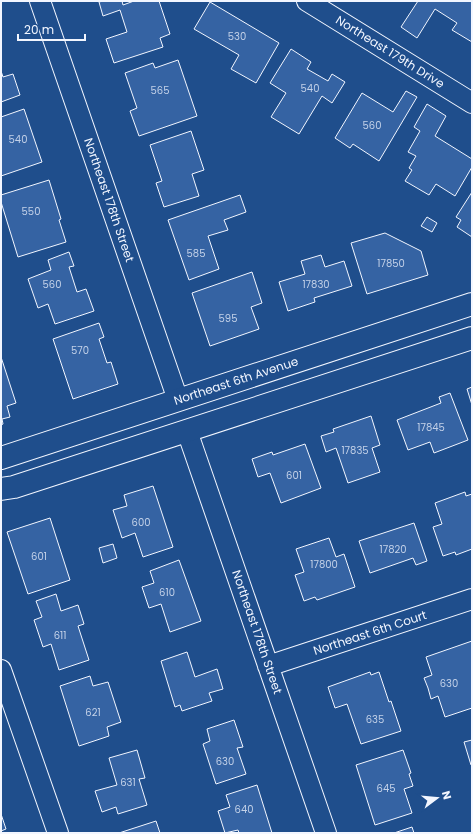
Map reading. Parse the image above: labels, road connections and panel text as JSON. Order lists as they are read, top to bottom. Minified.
{"streets":{"main road":["Northeast 6th Avenue"],"street":["Northeast 179th Drive","Northeast 178th Street","Northeast 6th Court"]},"crossings":[["Northeast 178th Street","Northeast 6th Avenue"],["Northeast 178th Street","Northeast 6th Court"]],"house_numbers":["530","540","565","560","540","550","585","17850","560","17830","595","570","17845","17835","601","600","17820","601","17800","610","611","630","621","635","630","631","645","640"],"scale_bar":"20 m","north":"right"}
